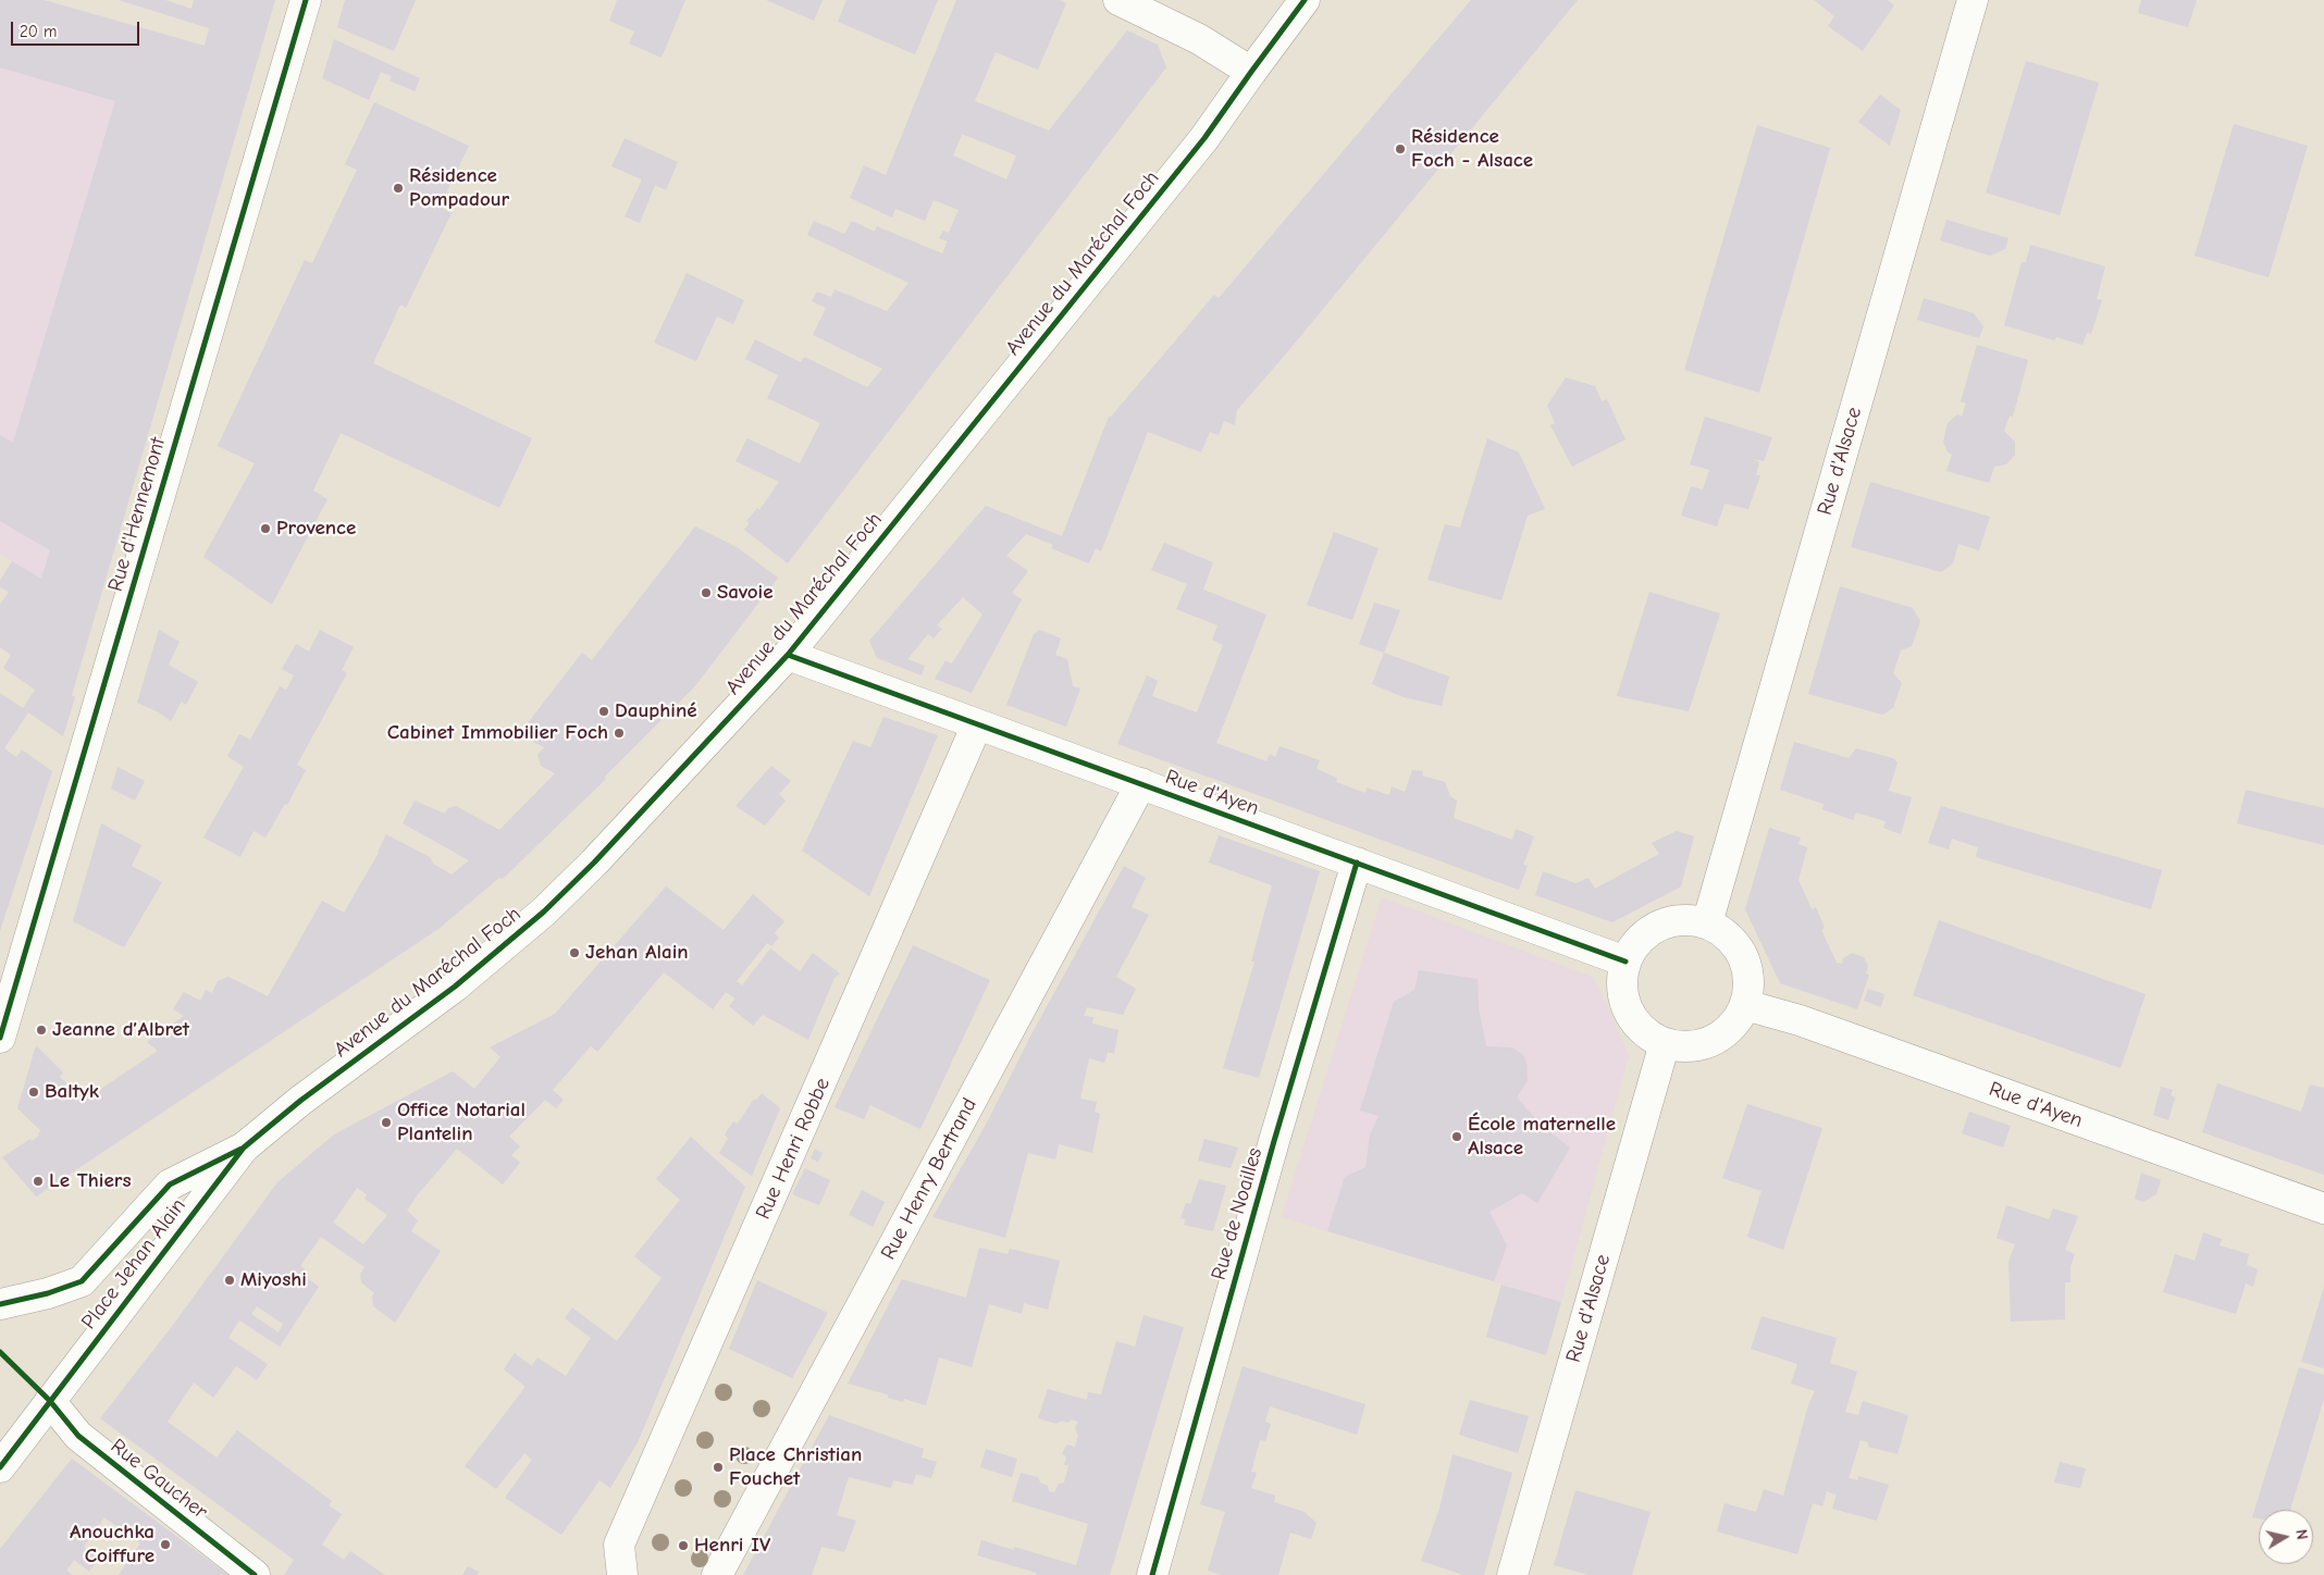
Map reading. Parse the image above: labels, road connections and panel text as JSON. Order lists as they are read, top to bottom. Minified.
{"streets":{"street":["Avenue du Maréchal Foch","Rue d'Alsace","Rue d'Hennemont","Rue d'Ayen","Rue Henri Robbe","Rue Henry Bertrand","Rue de Noailles","Place Jehan Alain","Rue Gaucher"]},"crossings":[["Avenue du Maréchal Foch","Rue d'Ayen"],["Avenue du Maréchal Foch","Place Jehan Alain"],["Rue d'Alsace","Rue d'Ayen"],["Rue d'Ayen","Rue Henri Robbe"],["Rue d'Ayen","Rue Henry Bertrand"],["Rue d'Ayen","Rue de Noailles"],["Place Jehan Alain","Rue Gaucher"]],"places":["Résidence Foch - Alsace","Résidence Pompadour","Provence","Savoie","Dauphiné","Cabinet Immobilier Foch","Jehan Alain","Jeanne d’Albret","Baltyk","Office Notarial Plantelin","École maternelle Alsace","Le Thiers","Miyoshi","Place Christian Fouchet","Anouchka Coiffure","Henri IV"],"scale_bar":"20 m","north":"right"}
